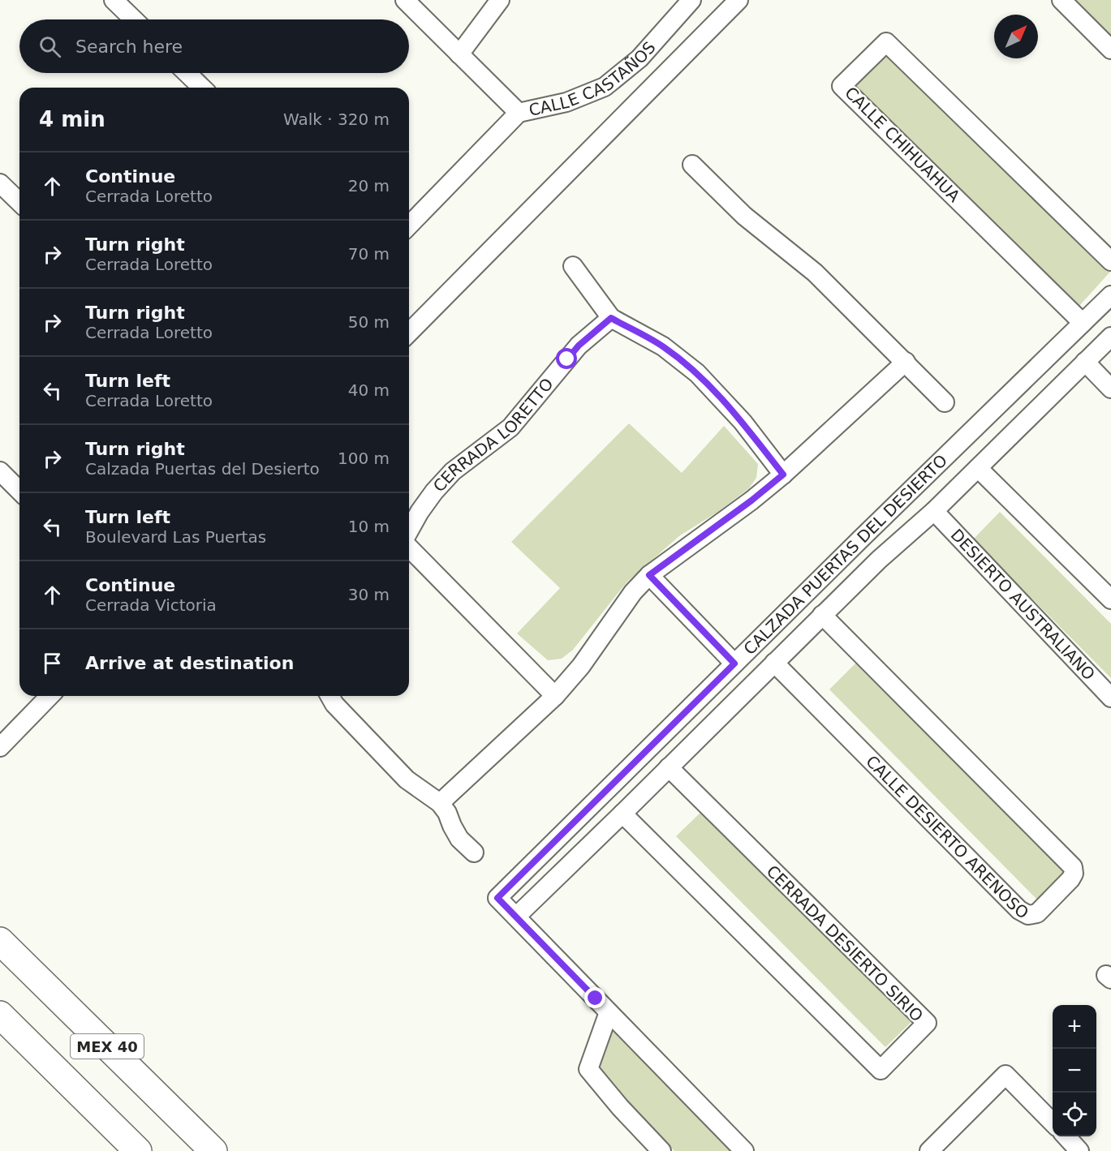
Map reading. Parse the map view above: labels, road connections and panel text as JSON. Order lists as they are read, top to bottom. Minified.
{"streets":{"highway":["MEX 40"],"street":["CALLE CASTAÑOS","CALLE CHIHUAHUA","CERRADA LORETTO","CALZADA PUERTAS DEL DESIERTO","DESIERTO AUSTRALIANO","CALLE DESIERTO ARENOSO","CERRADA DESIERTO SIRIO"]},"crossings":[["CALLE CHIHUAHUA","CALZADA PUERTAS DEL DESIERTO"],["CALZADA PUERTAS DEL DESIERTO","DESIERTO AUSTRALIANO"],["CALZADA PUERTAS DEL DESIERTO","CALLE DESIERTO ARENOSO"],["CALZADA PUERTAS DEL DESIERTO","CERRADA DESIERTO SIRIO"]],"north":"top right","page":{"search":"Search here","heading":["4 min","Walk · 320 m"],"list":[["Continue","Cerrada Loretto","20 m"],["Turn right","Cerrada Loretto","70 m"],["Turn right","Cerrada Loretto","50 m"],["Turn left","Cerrada Loretto","40 m"],["Turn right","Calzada Puertas del Desierto","100 m"],["Turn left","Boulevard Las Puertas","10 m"],["Continue","Cerrada Victoria","30 m"],"Arrive at destination"],"map_buttons":["+","−"]}}
